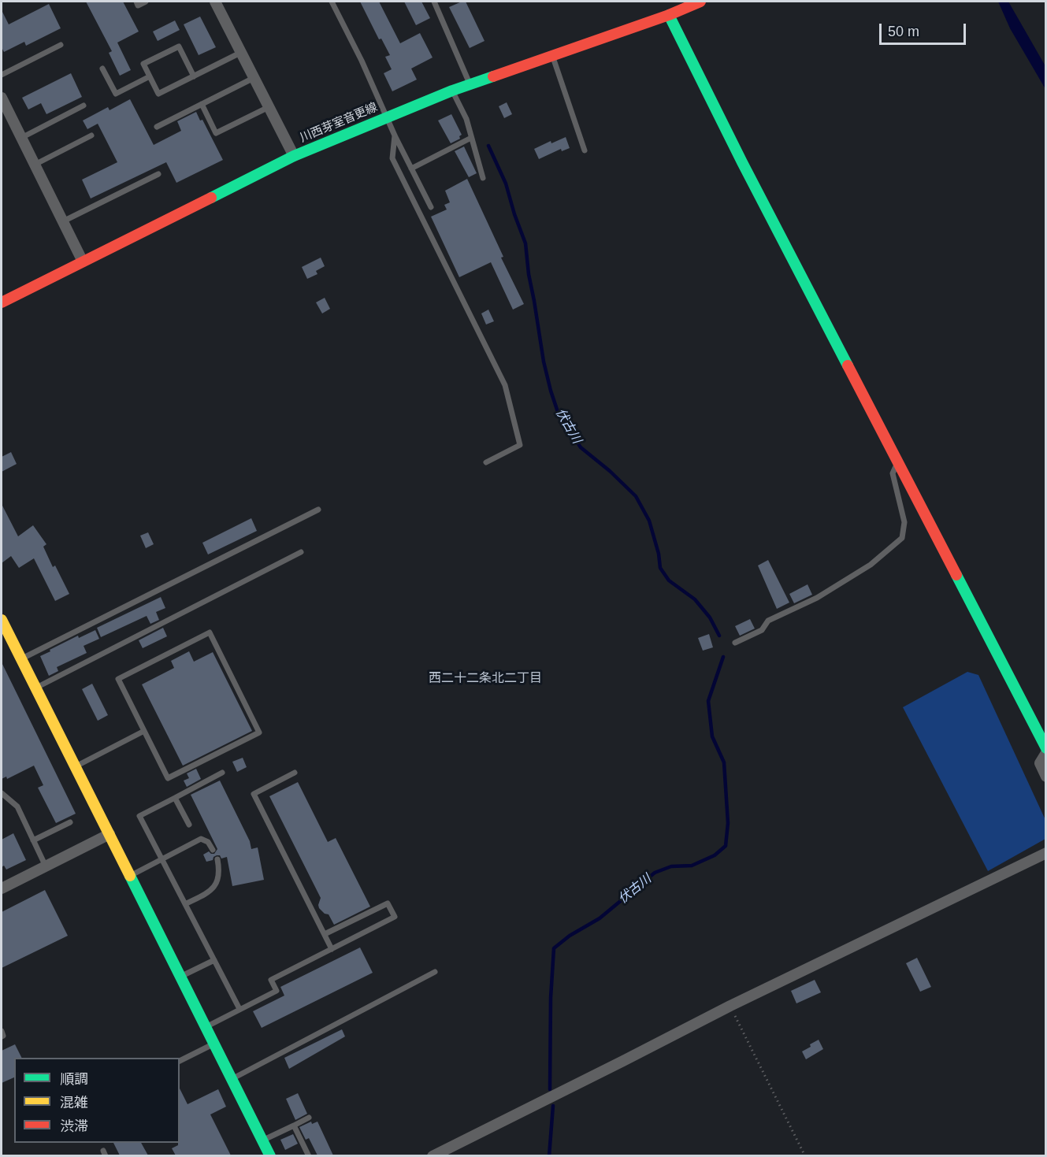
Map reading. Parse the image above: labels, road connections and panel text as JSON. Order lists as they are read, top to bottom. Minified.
{"streets":{"street":["川西芽室音更線"]},"districts":["西二十二条北二丁目"],"water":["伏古川"],"legend":["順調","混雑","渋滞"],"scale_bar":"50 m"}
